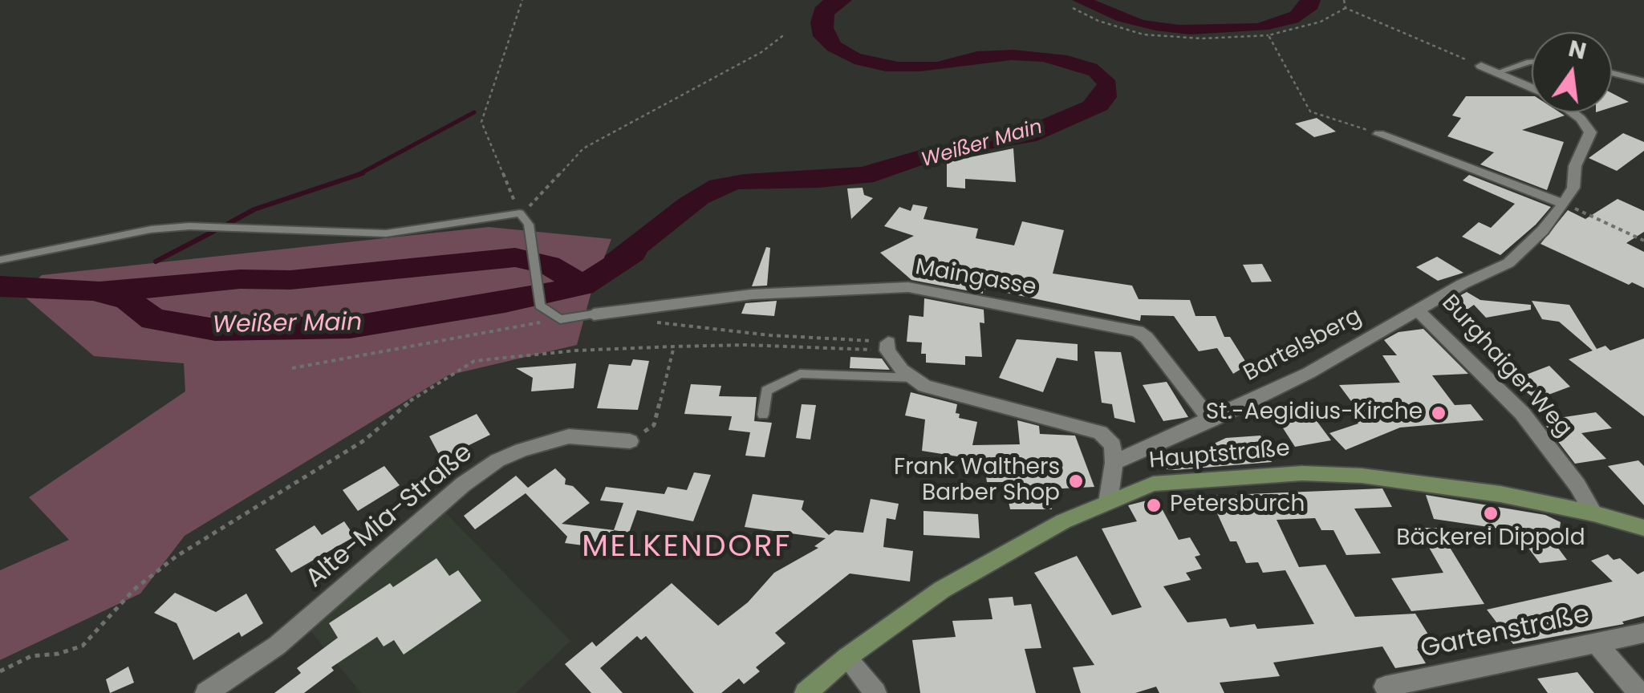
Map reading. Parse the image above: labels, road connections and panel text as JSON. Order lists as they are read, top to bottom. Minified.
{"streets":{"street":["Maingasse","Bartelsberg","Burghaiger Weg","Hauptstraße","Alte-Mia-Straße","Gartenstraße"]},"crossings":[["Maingasse","Bartelsberg"],["Bartelsberg","Burghaiger Weg"],["Burghaiger Weg","Hauptstraße"]],"districts":["MELKENDORF"],"water":["Weißer Main"],"places":["St.-Aegidius-Kirche","Frank Walthers Barber Shop","Petersburch","Bäckerei Dippold"],"north":"top"}
